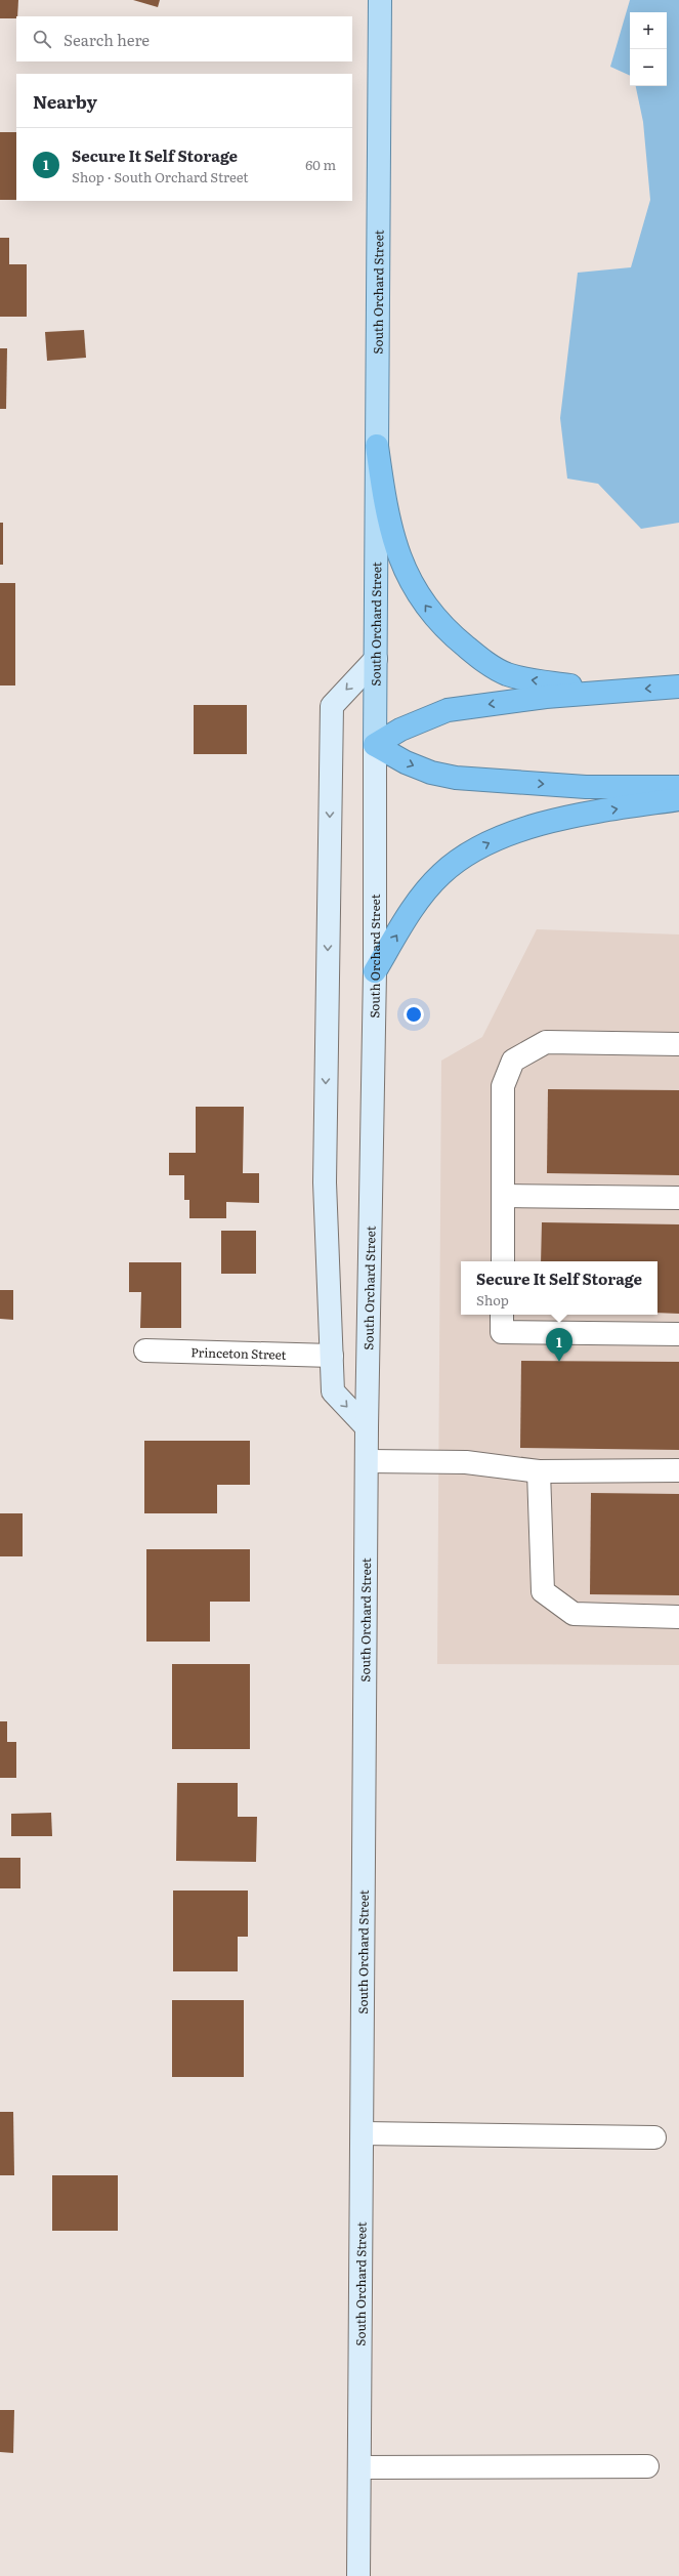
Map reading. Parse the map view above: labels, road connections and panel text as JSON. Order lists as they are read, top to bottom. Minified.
{"streets":{"main road":["South Orchard Street"],"street":["Princeton Street"]},"page":{"map_buttons":["+","−"],"search":"Search here","heading":"Nearby","list":[{"mark":"1","name":"Secure It Self Storage","note":"Shop · South Orchard Street","value":"60 m"}],"popup":["Secure It Self Storage","Shop"],"pins":"1"}}
